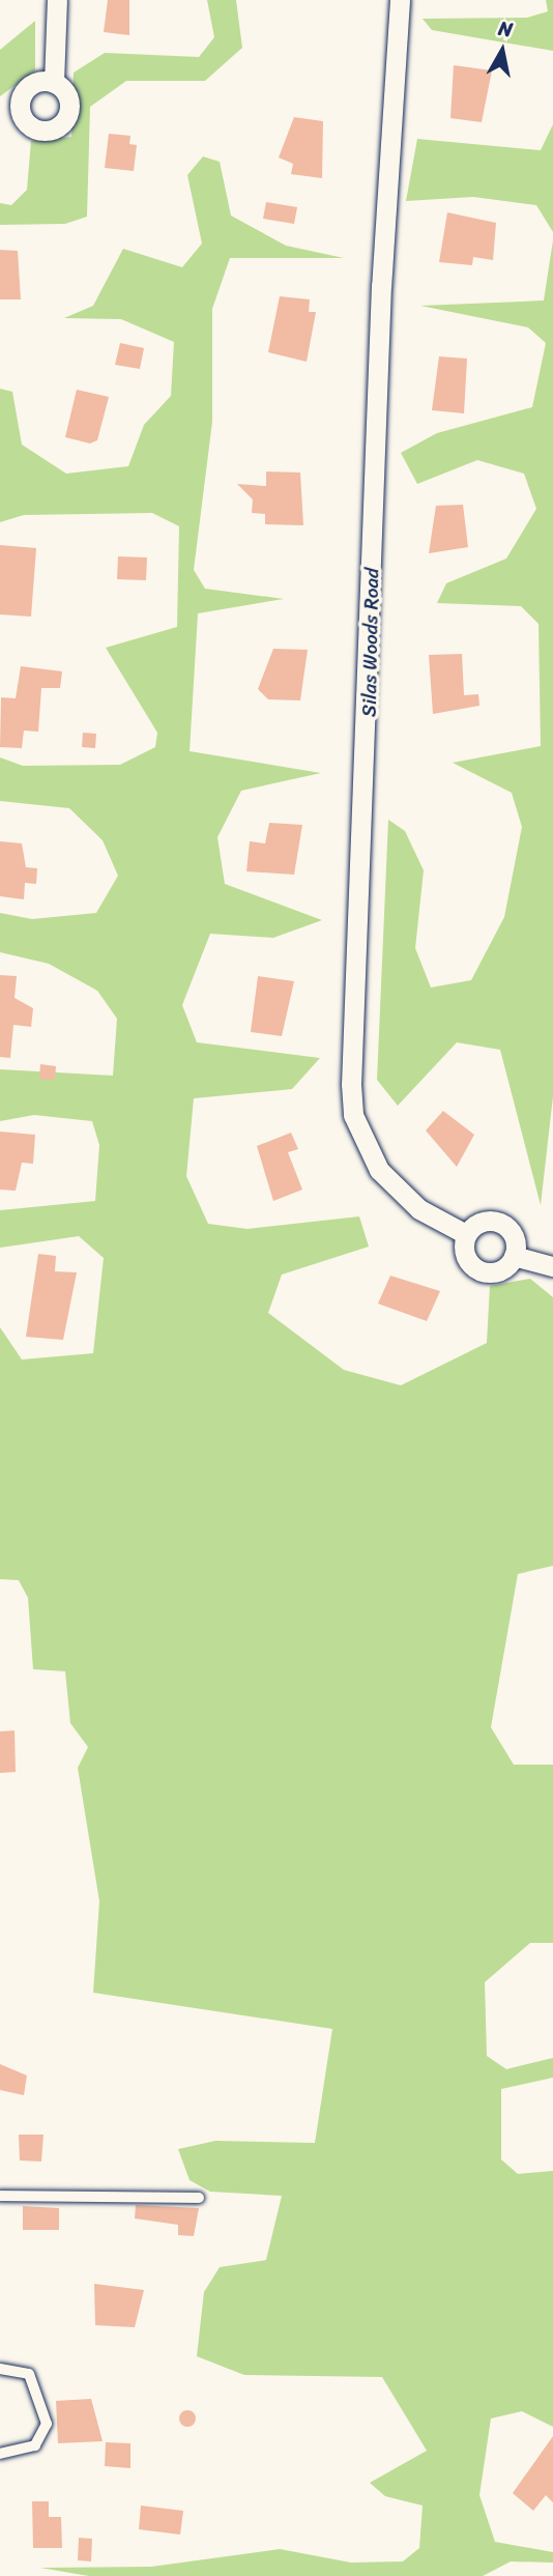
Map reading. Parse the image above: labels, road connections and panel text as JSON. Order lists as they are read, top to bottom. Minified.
{"streets":{"street":["Silas Woods Road"]},"north":"top"}
